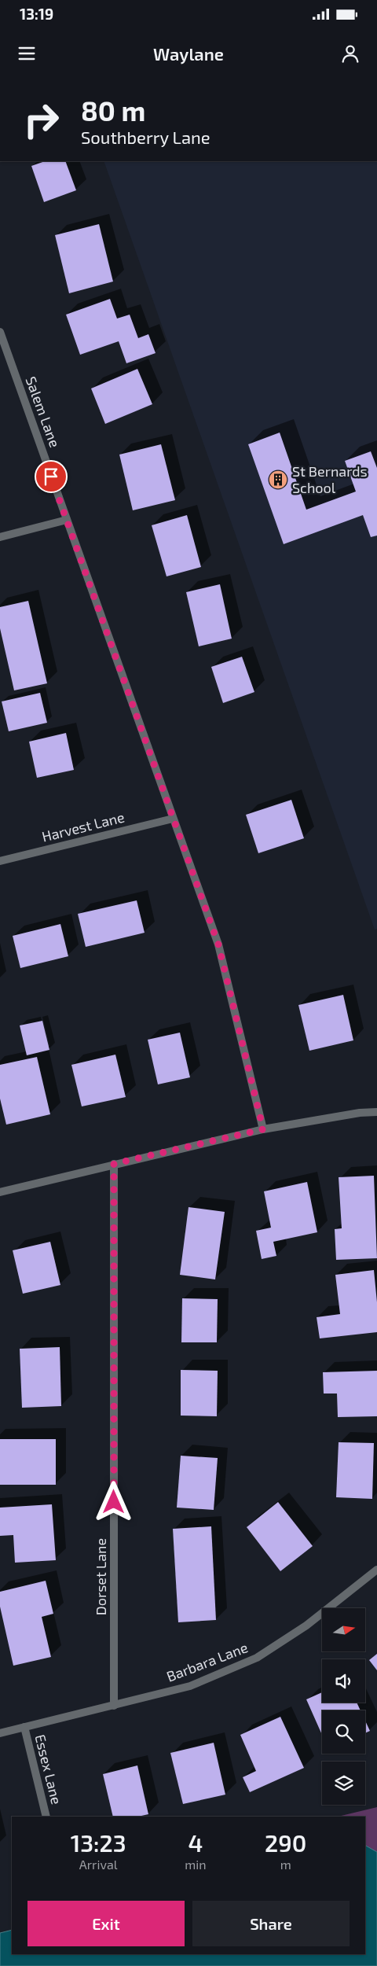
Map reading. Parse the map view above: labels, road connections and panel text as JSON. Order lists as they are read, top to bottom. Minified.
{"streets":{"street":["Salem Lane","Harvest Lane","Dorset Lane","Barbara Lane","Essex Lane"]},"crossings":[["Salem Lane","Harvest Lane"],["Dorset Lane","Barbara Lane"],["Barbara Lane","Essex Lane"]],"places":{"building":["St Bernards School"]},"north":"right","page":{"status":"13:19","header":"Waylane","turn":["80 m","Southberry Lane"],"eta":["13:23","Arrival","4","min","290","m"],"buttons":["Exit","Share"]}}
